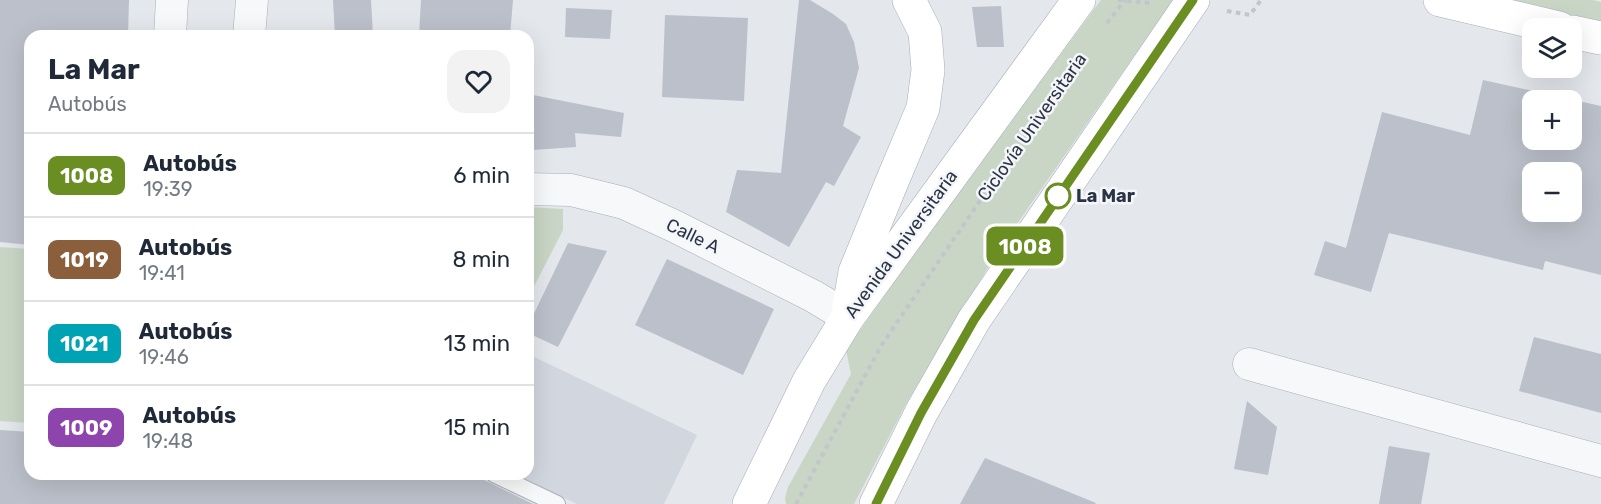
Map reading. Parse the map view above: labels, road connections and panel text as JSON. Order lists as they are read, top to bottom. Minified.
{"streets":{"main road":["Avenida Universitaria"],"street":["Calle A"],"path":["Ciclovía Universitaria"]},"crossings":[["Calle A","Avenida Universitaria"]],"places":["La Mar"],"lines":["bus line 1008"],"page":{"on_map":"1008","map_buttons":["+","−"],"heading":["La Mar","Autobús"],"list":[{"mark":"1008","name":"Autobús","note":"19:39","value":"6 min"},{"mark":"1019","name":"Autobús","note":"19:41","value":"8 min"},{"mark":"1021","name":"Autobús","note":"19:46","value":"13 min"},{"mark":"1009","name":"Autobús","note":"19:48","value":"15 min"}]}}
